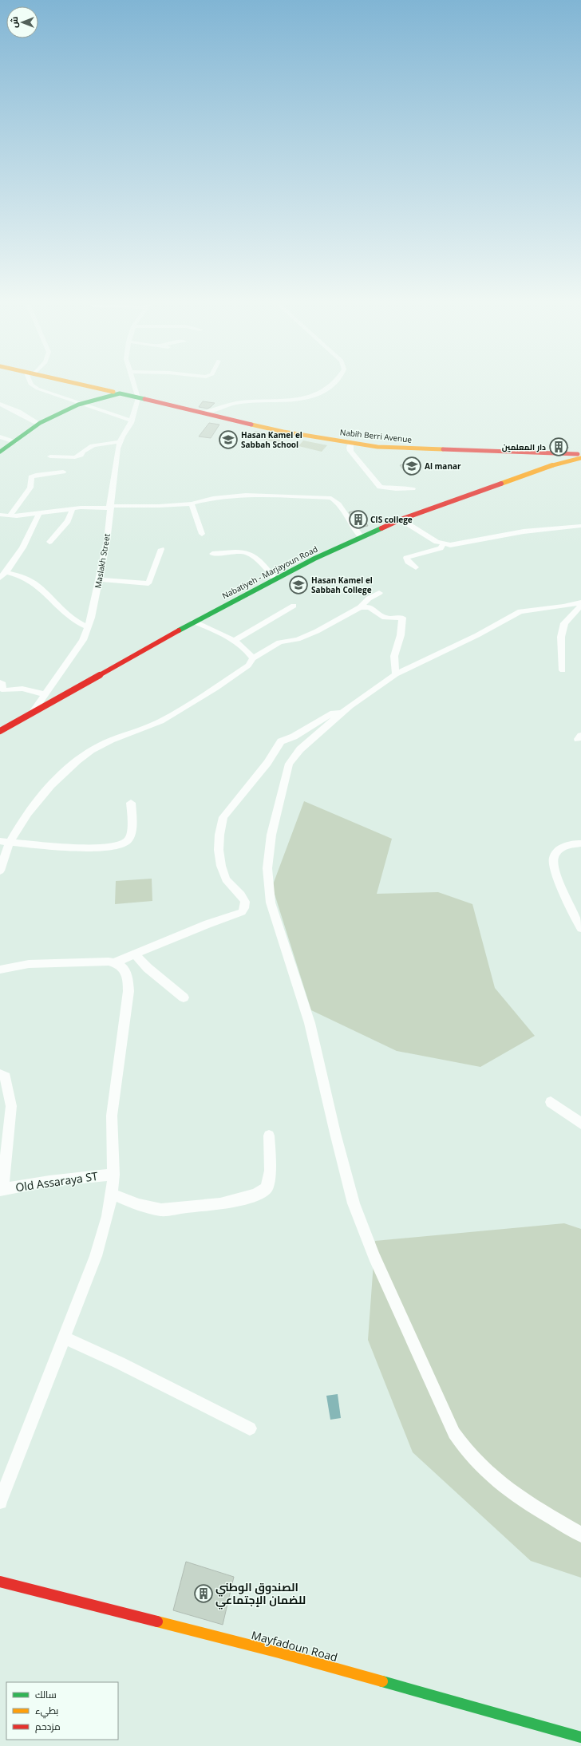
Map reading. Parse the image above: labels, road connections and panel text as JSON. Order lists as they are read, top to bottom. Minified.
{"streets":{"main road":["Nabih Berri Avenue","Nabatiyeh - Marjayoun Road","Mayfadoun Road"],"street":["Maslakh Street","Old Assaraya ST"]},"crossings":[["Nabih Berri Avenue","Maslakh Street"],["Nabih Berri Avenue","Nabatiyeh - Marjayoun Road"],["Maslakh Street","Nabatiyeh - Marjayoun Road"]],"places":{"school or university":["Hasan Kamel el Sabbah School","Al manar","Hasan Kamel el Sabbah College"],"building":["دار المعلمين","CIS college","الصندوق الوطني للضمان الإجتماعي"]},"legend":["سالك","بطيء","مزدحم"],"north":"left"}
